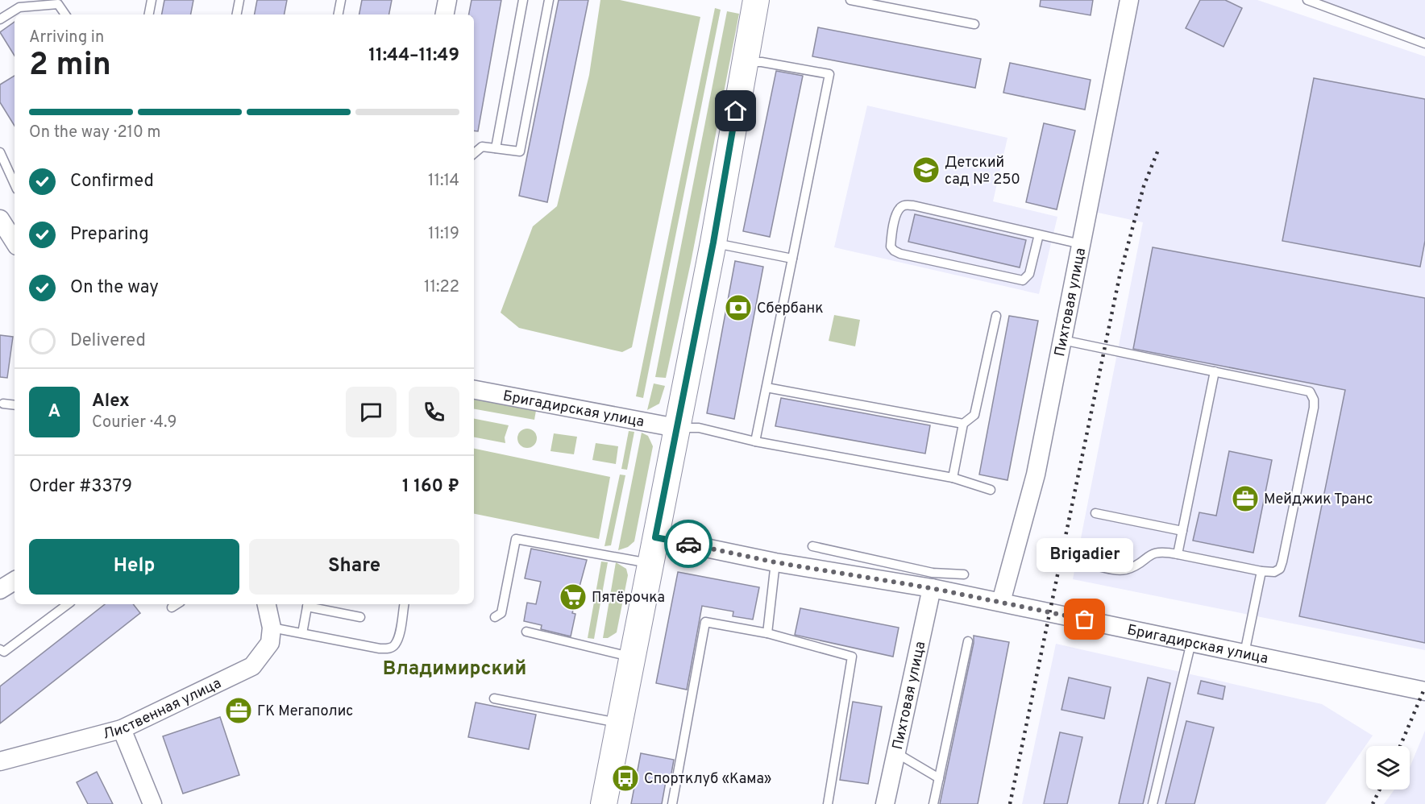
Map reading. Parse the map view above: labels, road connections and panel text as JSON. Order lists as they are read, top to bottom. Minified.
{"streets":{"street":["Пихтовая улица","Бригадирская улица","Лиственная улица"]},"crossings":[["Пихтовая улица","Бригадирская улица"]],"districts":["Владимирский"],"places":{"school or university":["Детский сад № 250"],"bank":["Сбербанк"],"office":["Мейджик Транс","ГК Мегаполис"],"supermarket":["Пятёрочка"],"other":["Brigadier"],"bus stop":["Спортклуб «Кама»"]},"page":{"heading":["2 min","Arriving in","11:44–11:49"],"panel":["Alex","Courier · 4.9","Order #3379","1 160 ₽"],"bar":"On the way · 210 m","list":[["Confirmed","11:14"],["Preparing","11:19"],["On the way","11:22"],"Delivered"],"round":"A","buttons":["Help","Share"],"bubble":"Brigadier"}}
